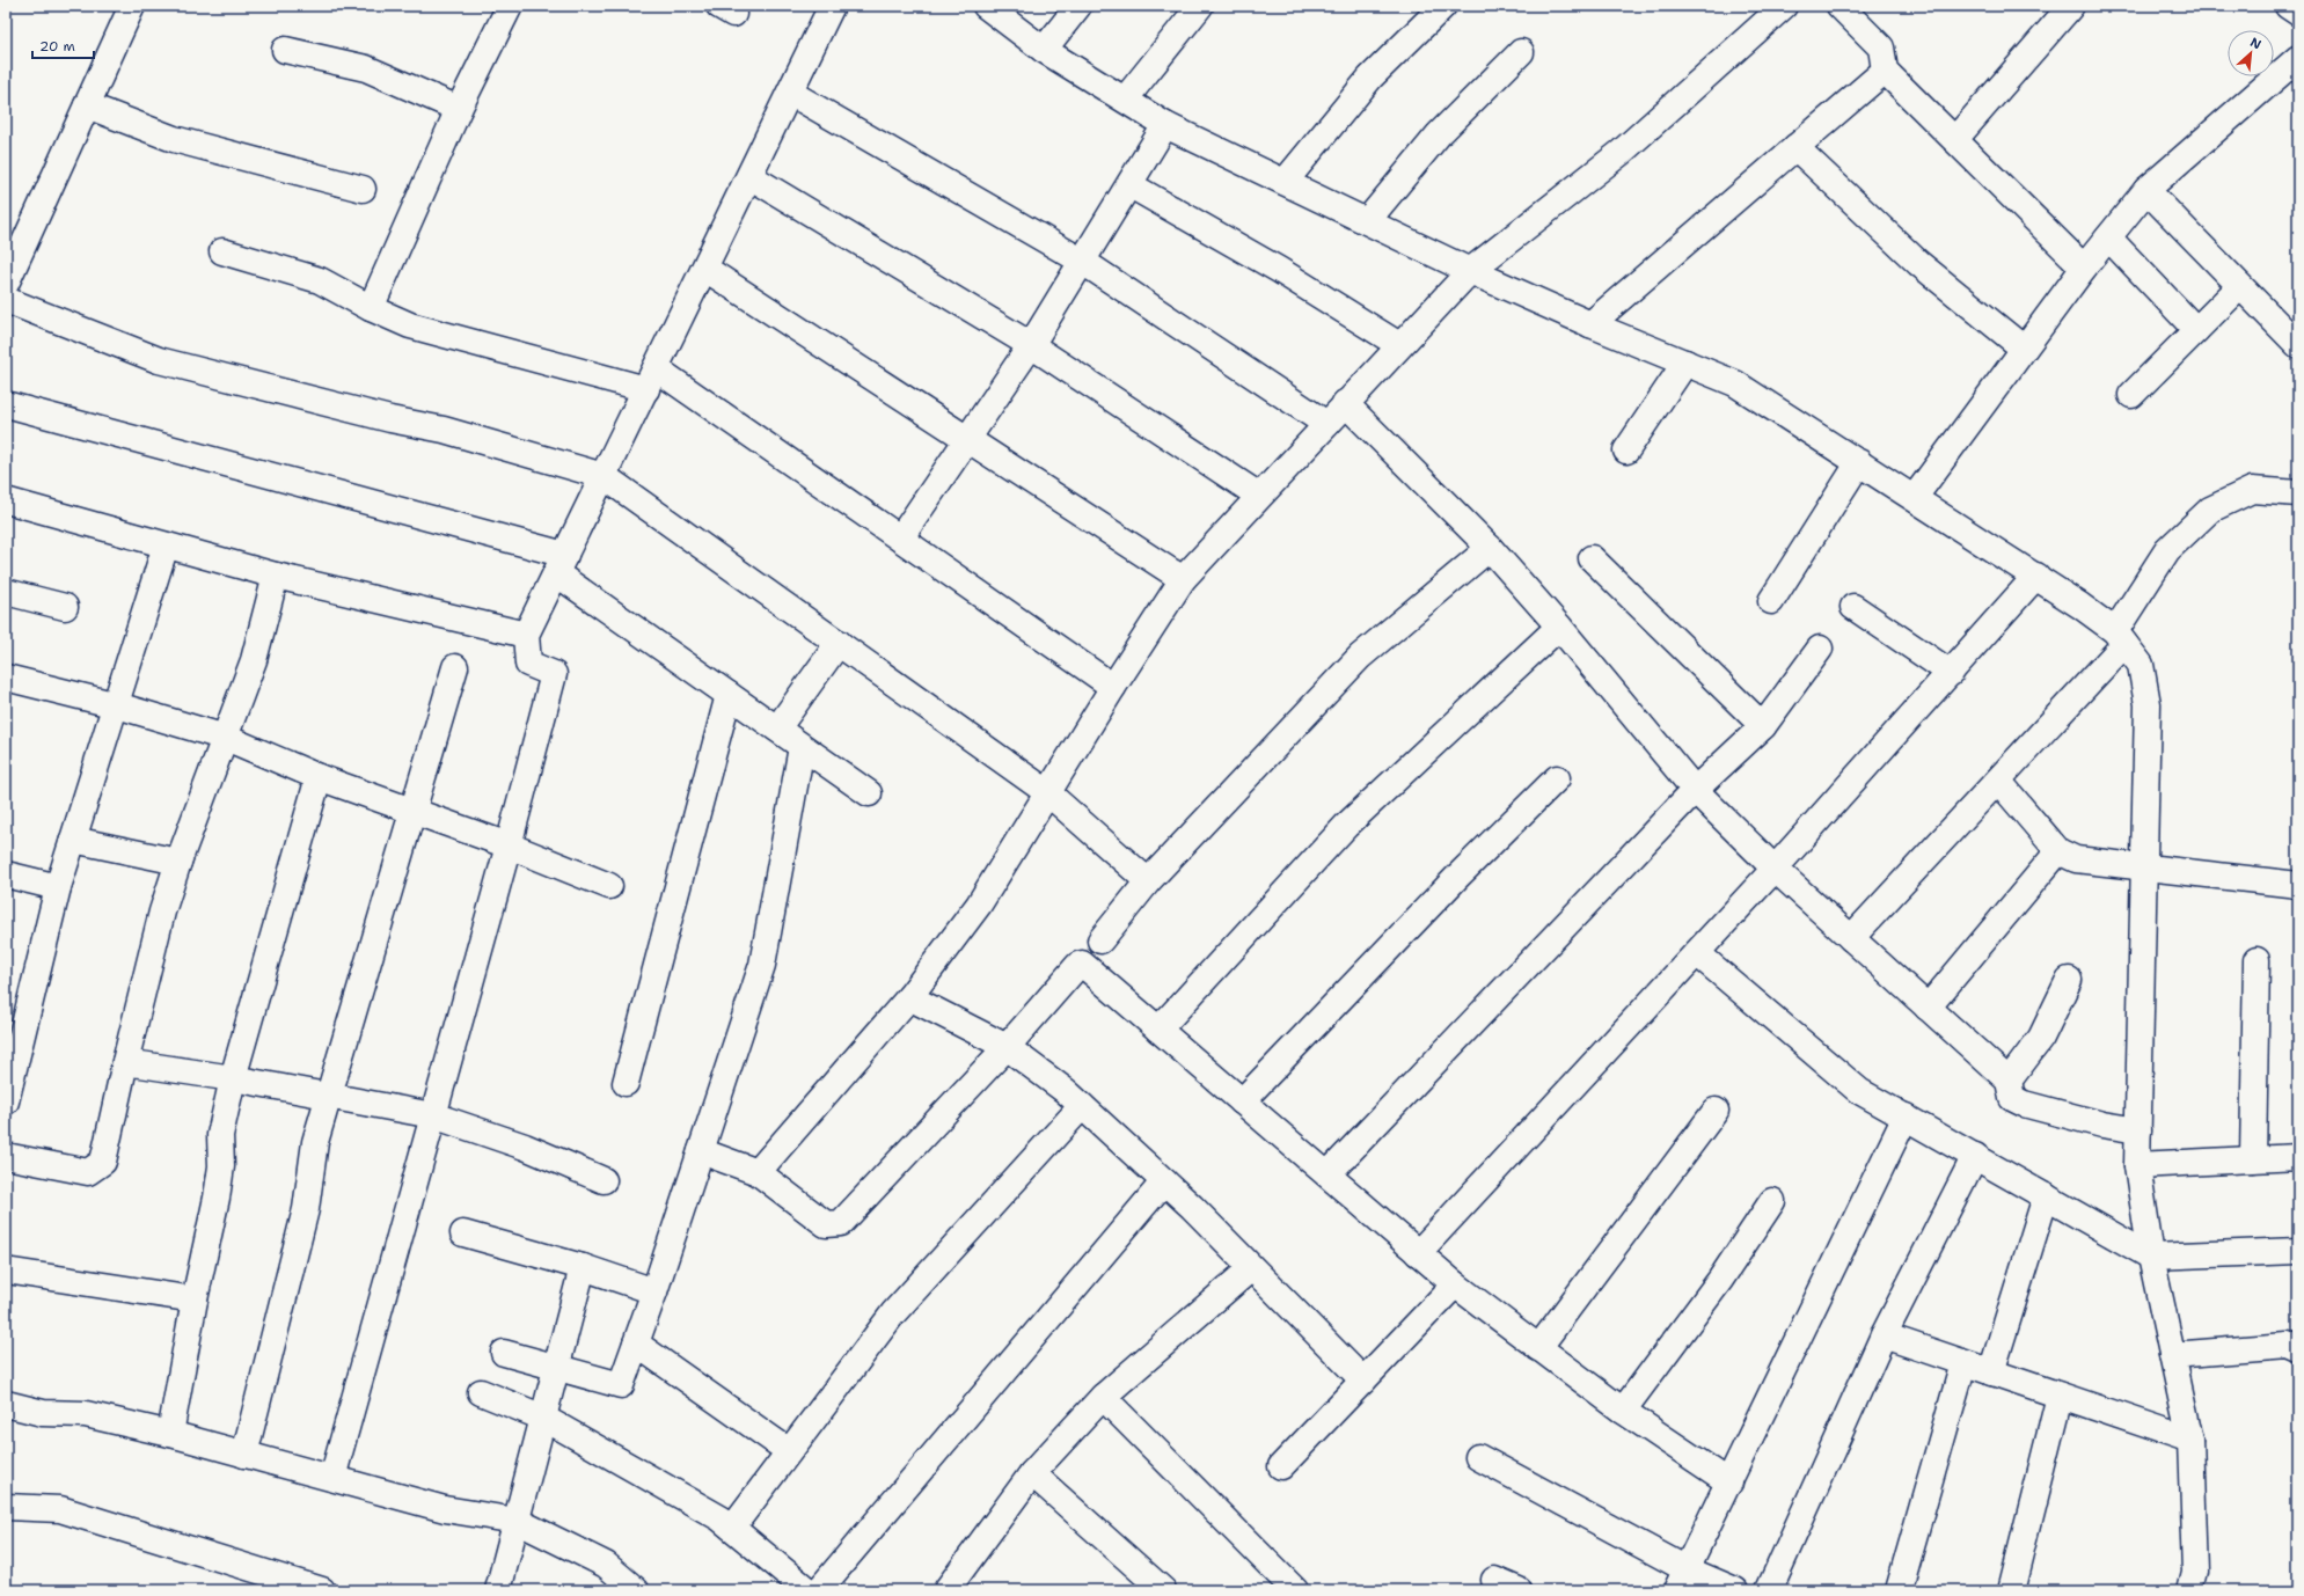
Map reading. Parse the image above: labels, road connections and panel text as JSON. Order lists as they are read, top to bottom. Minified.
{"scale_bar":"20 m","north":"top right"}
